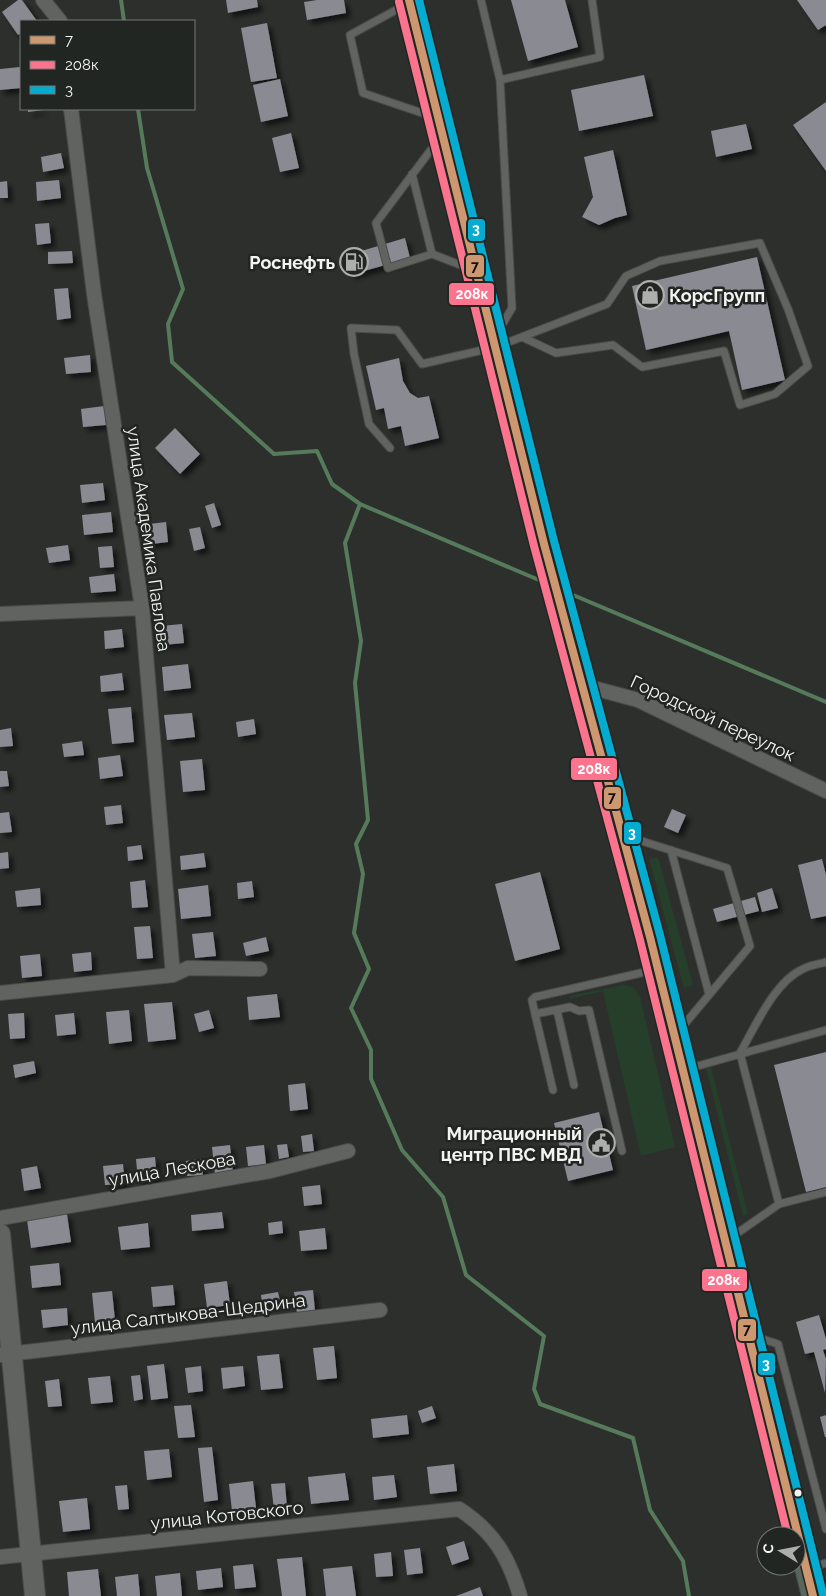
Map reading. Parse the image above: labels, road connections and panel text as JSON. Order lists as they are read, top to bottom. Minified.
{"streets":{"street":["улица Академика Павлова","Городской переулок","улица Лескова","улица Салтыкова-Щедрина","улица Котовского"]},"places":{"fuel station":["Роснефть"],"shop":["КорсГрупп"],"public building":["Миграционный центр ПВС МВД"]},"lines":["transit line 7","transit line 3","transit line 208к"],"legend":["7","208к","3"],"north":"left"}
